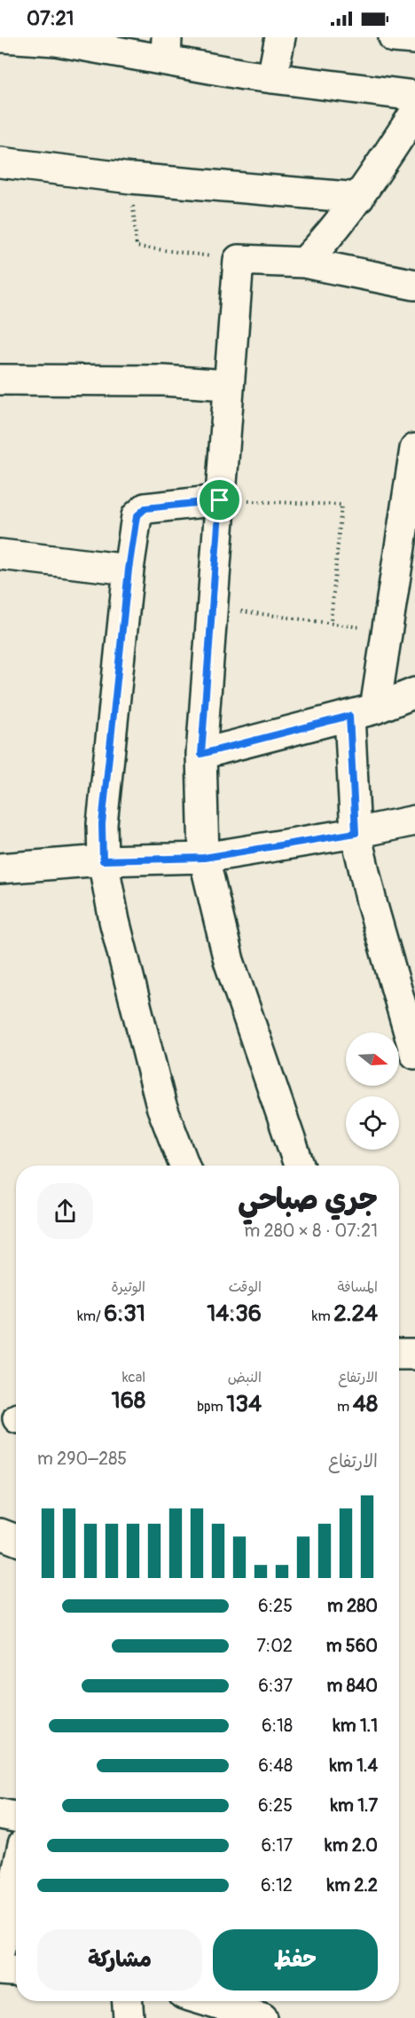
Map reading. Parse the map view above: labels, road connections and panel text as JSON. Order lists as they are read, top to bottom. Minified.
{"north":"right","page":{"status":"07:21","heading":["جري صباحي","07:21 · 8 × 280 m"],"stats":[["المسافة","2.24 km"],["الوقت","14:36"],["الوتيرة","6:31 /km"],["الارتفاع","48 m"],["النبض","134 bpm"],["kcal","168"]],"chart":["الارتفاع","285–290 m"],"list":[{"name":"280 m","note":"6:25"},{"name":"560 m","note":"7:02"},{"name":"840 m","note":"6:37"},{"name":"1.1 km","note":"6:18"},{"name":"1.4 km","note":"6:48"},{"name":"1.7 km","note":"6:25"},{"name":"2.0 km","note":"6:17"},{"name":"2.2 km","note":"6:12"}],"buttons":["حفظ","مشاركة"]}}
